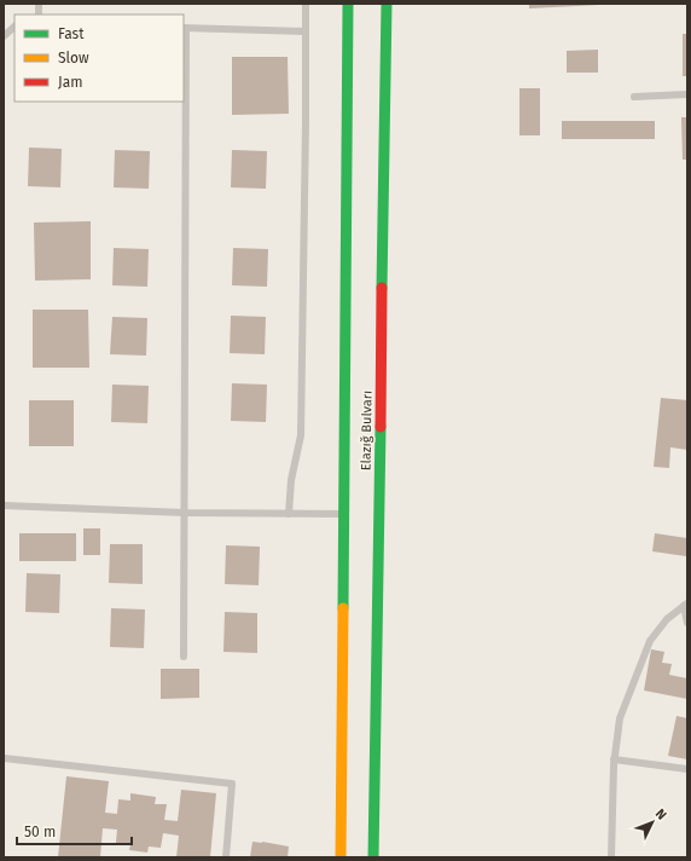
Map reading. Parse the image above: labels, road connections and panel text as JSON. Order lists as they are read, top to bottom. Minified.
{"streets":{"main road":["Elazığ Bulvarı"]},"legend":["Fast","Slow","Jam"],"scale_bar":"50 m","north":"top right"}
